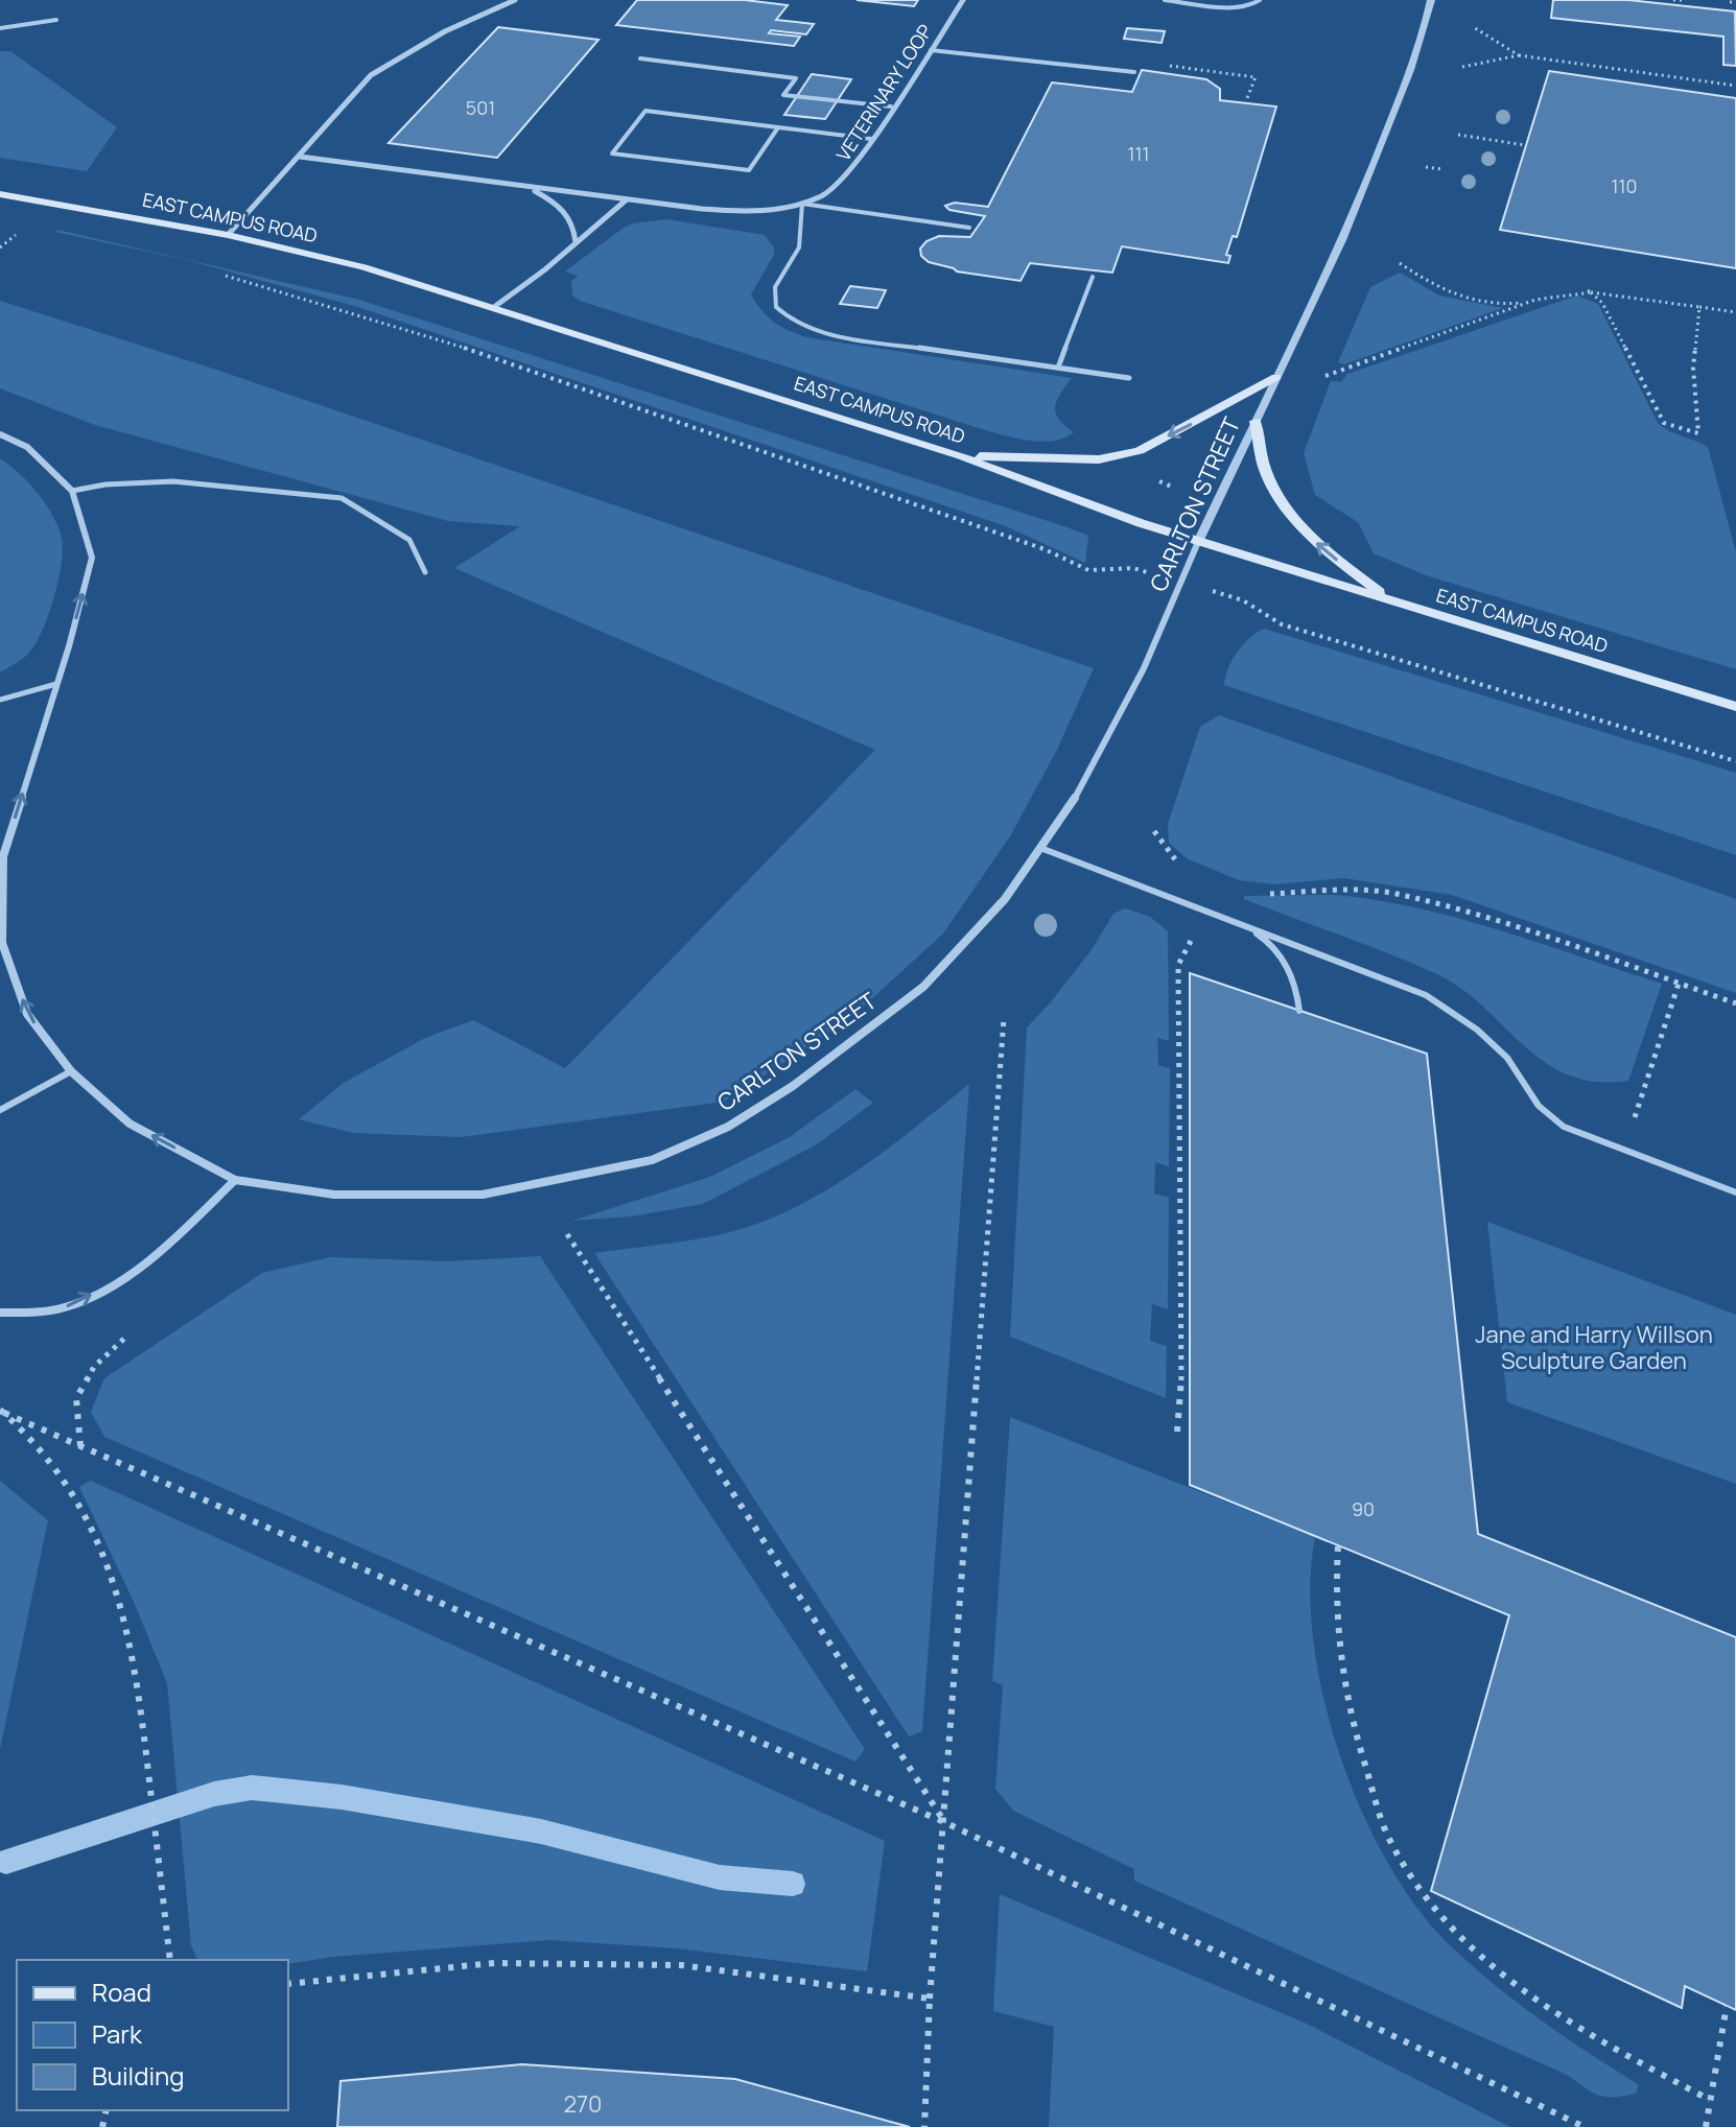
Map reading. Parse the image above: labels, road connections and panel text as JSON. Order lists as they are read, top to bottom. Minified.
{"streets":{"main road":["EAST CAMPUS ROAD"],"street":["VETERINARY LOOP","CARLTON STREET"]},"crossings":[["EAST CAMPUS ROAD","CARLTON STREET"]],"parks":["Jane and Harry Willson Sculpture Garden"],"house_numbers":["501","111","110","90","270"],"legend":["Road","Park","Building"]}
